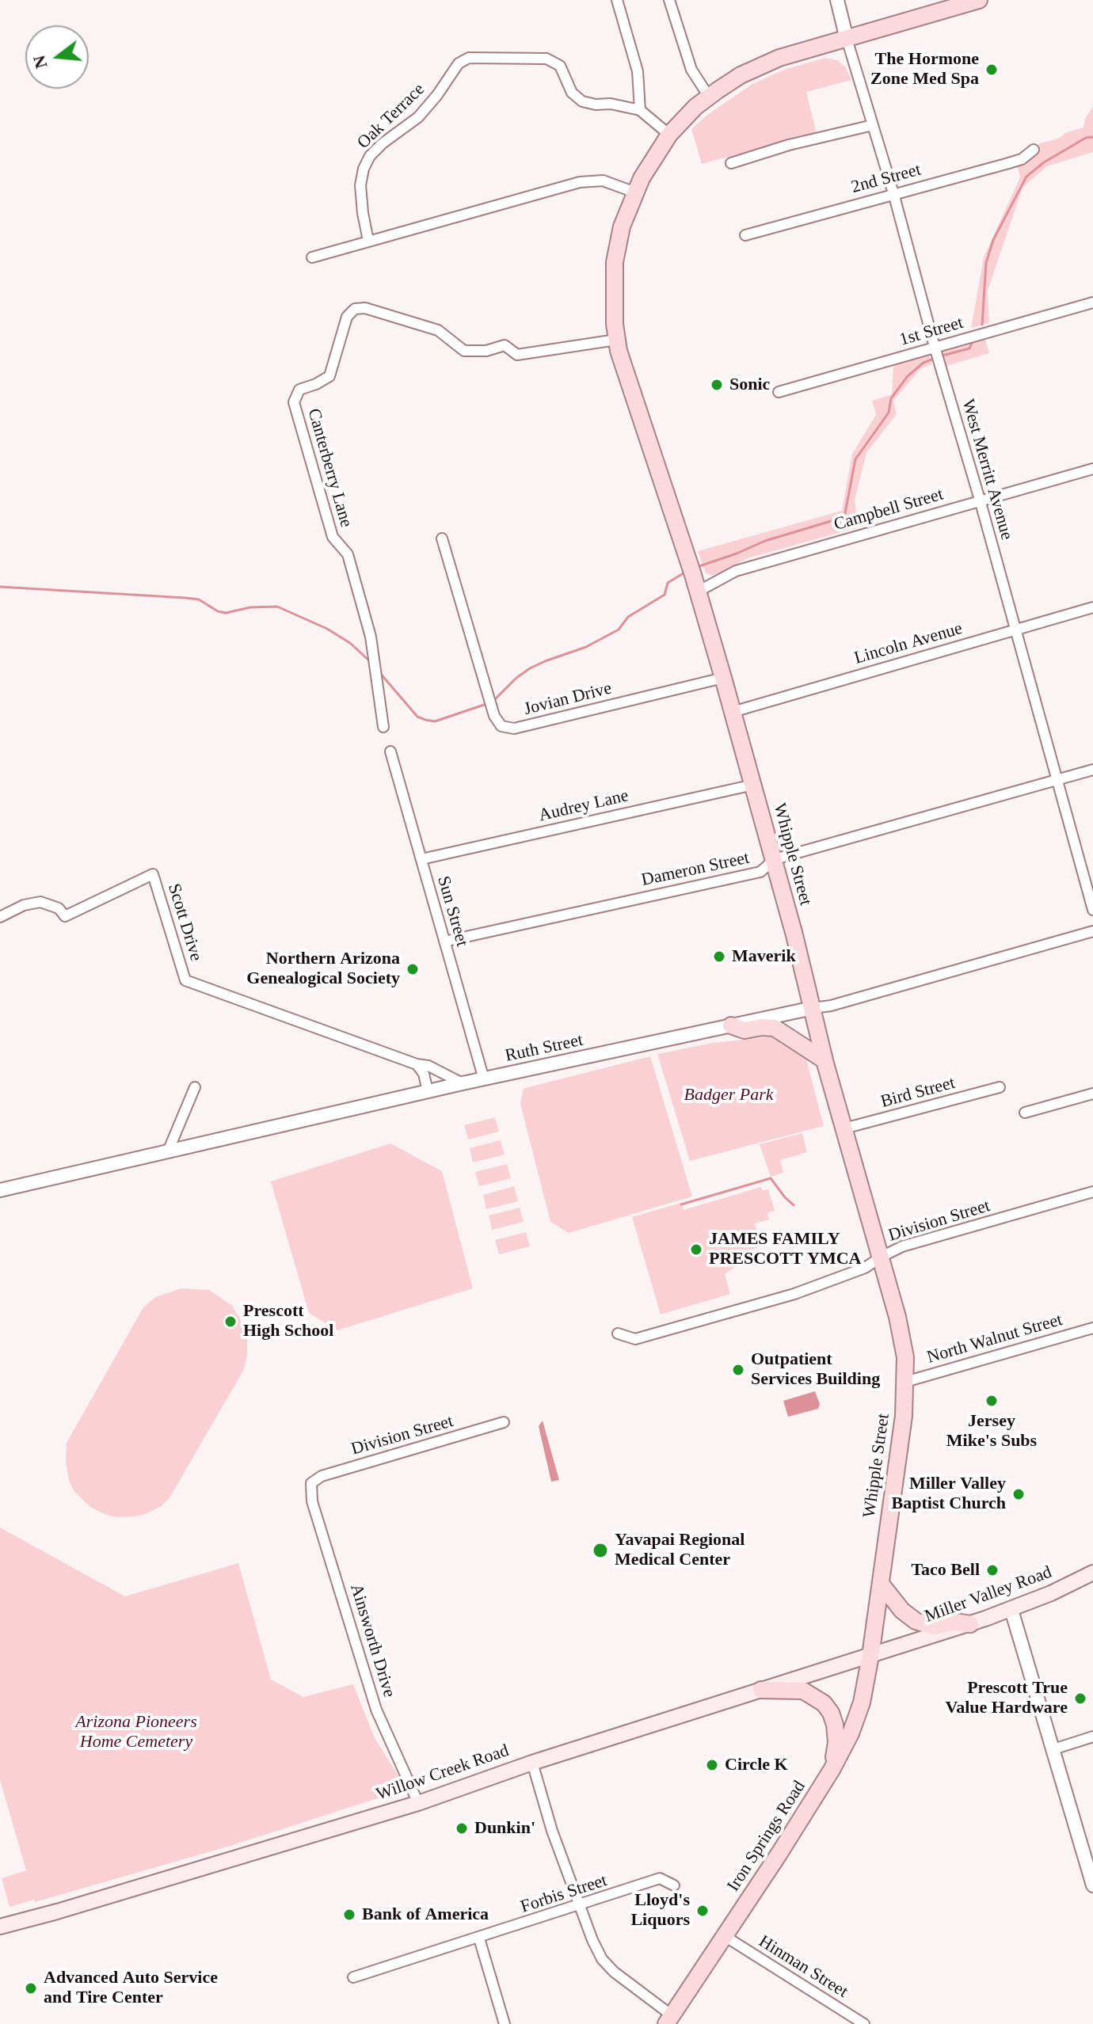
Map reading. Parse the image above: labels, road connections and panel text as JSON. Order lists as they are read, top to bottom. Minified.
{"streets":{"main road":["Whipple Street","Miller Valley Road","Willow Creek Road","Iron Springs Road"],"street":["Oak Terrace","2nd Street","1st Street","Canterberry Lane","West Merritt Avenue","Campbell Street","Lincoln Avenue","Jovian Drive","Audrey Lane","Dameron Street","Sun Street","Scott Drive","Ruth Street","Bird Street","Division Street","North Walnut Street","Ainsworth Drive","Forbis Street","Hinman Street"]},"crossings":[["Oak Terrace","Whipple Street"],["2nd Street","West Merritt Avenue"],["1st Street","West Merritt Avenue"],["Canterberry Lane","Whipple Street"],["West Merritt Avenue","Campbell Street"],["West Merritt Avenue","Lincoln Avenue"],["West Merritt Avenue","Whipple Street"],["West Merritt Avenue","Dameron Street"],["Campbell Street","Whipple Street"],["Lincoln Avenue","Whipple Street"],["Jovian Drive","Whipple Street"],["Audrey Lane","Whipple Street"],["Audrey Lane","Sun Street"],["Whipple Street","Dameron Street"],["Whipple Street","Ruth Street"],["Whipple Street","Bird Street"],["Whipple Street","Division Street"],["Whipple Street","North Walnut Street"],["Whipple Street","Willow Creek Road"],["Whipple Street","Iron Springs Road"],["Dameron Street","Sun Street"],["Sun Street","Ruth Street"],["Scott Drive","Ruth Street"],["Division Street","Ainsworth Drive"],["Miller Valley Road","Willow Creek Road"],["Ainsworth Drive","Willow Creek Road"],["Willow Creek Road","Iron Springs Road"],["Iron Springs Road","Hinman Street"]],"parks":["Badger Park","Arizona Pioneers Home Cemetery"],"places":["The Hormone Zone Med Spa","Sonic","Maverik","Northern Arizona Genealogical Society","JAMES FAMILY PRESCOTT YMCA","Prescott High School","Outpatient Services Building","Jersey Mike's Subs","Miller Valley Baptist Church","Yavapai Regional Medical Center","Taco Bell","Prescott True Value Hardware","Circle K","Dunkin'","Lloyd's Liquors","Bank of America","Advanced Auto Service and Tire Center"],"north":"left"}
